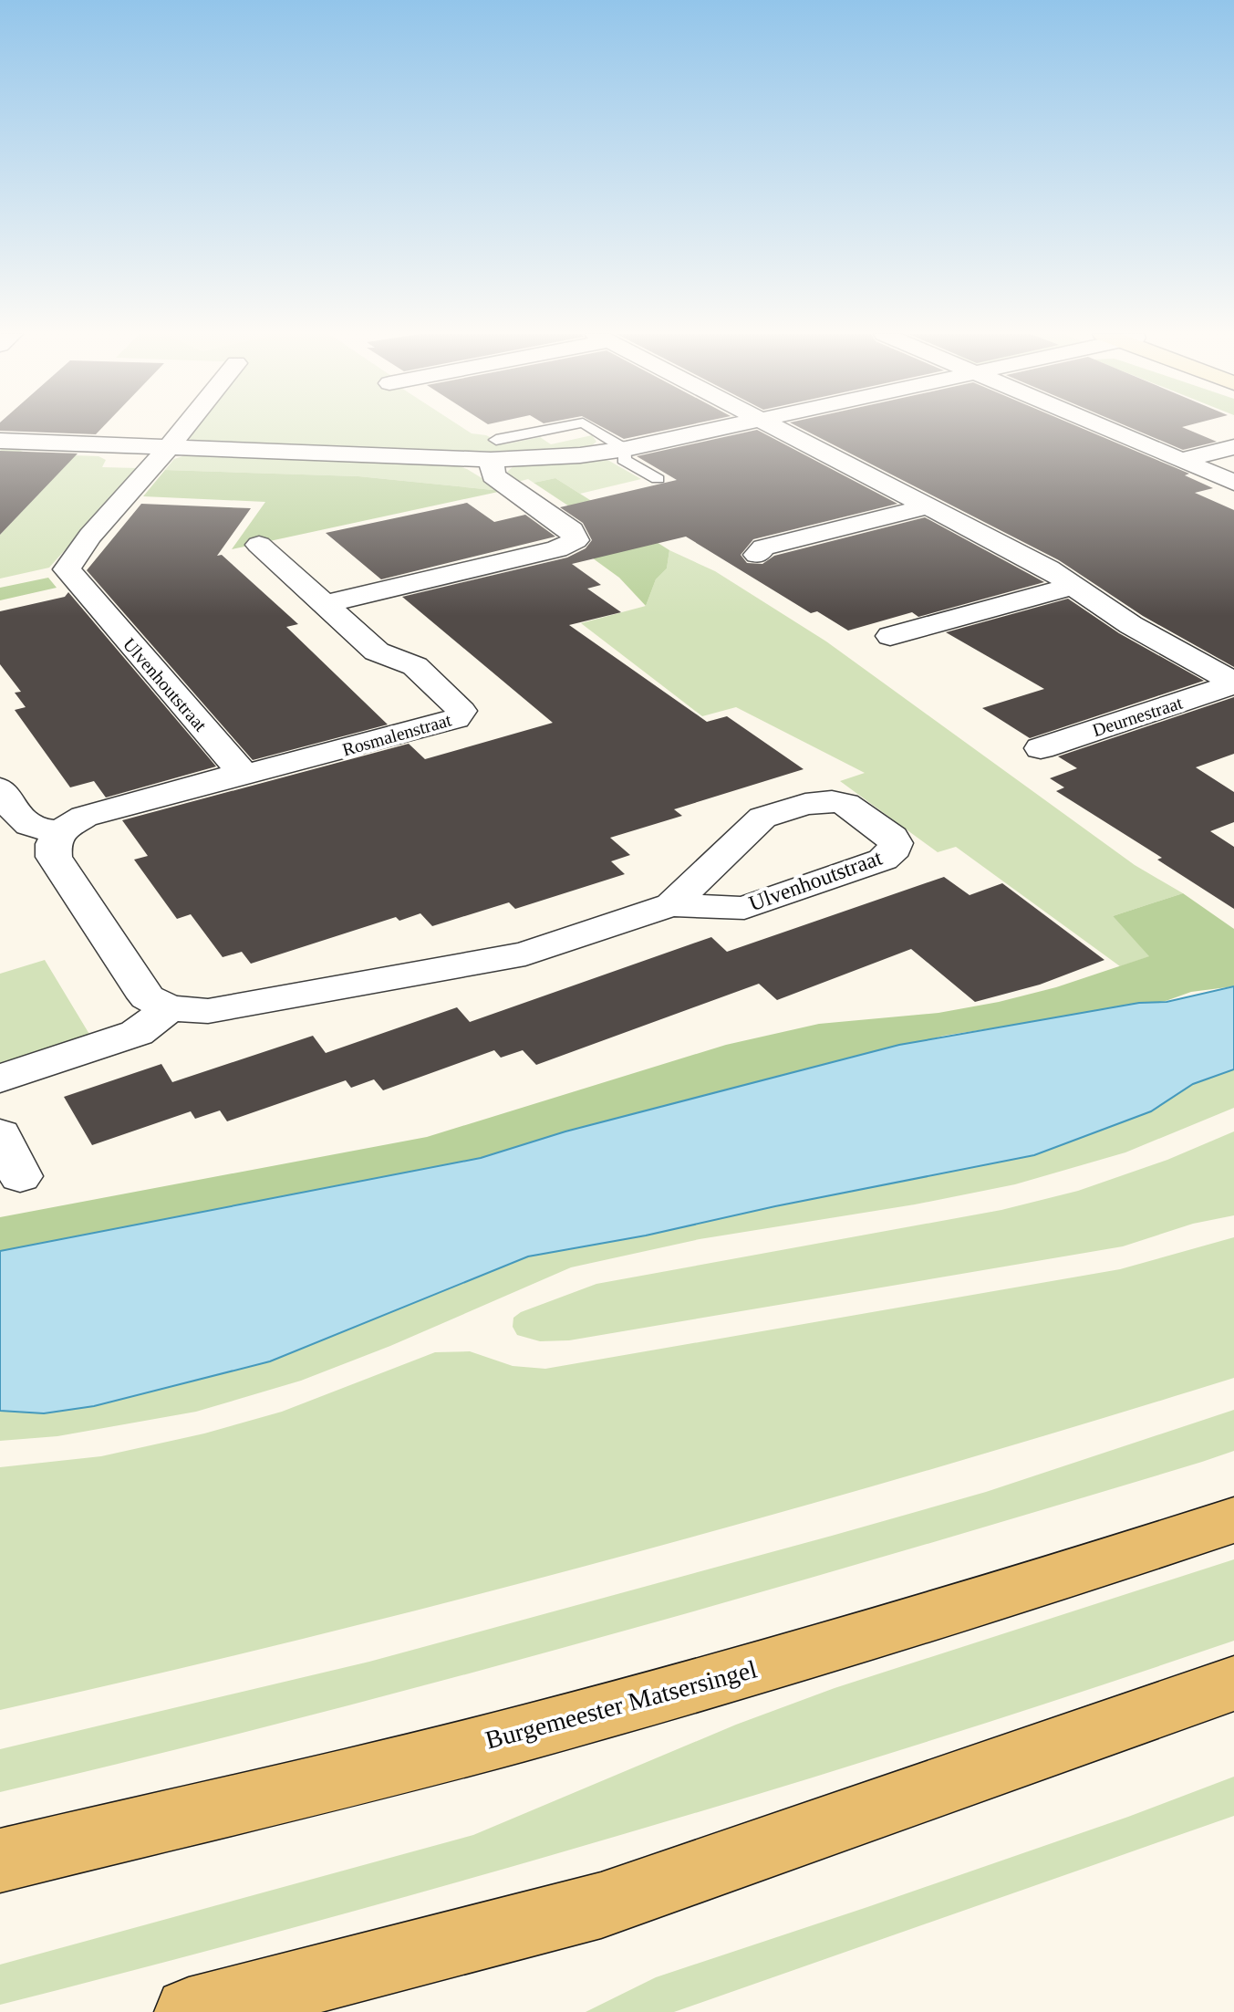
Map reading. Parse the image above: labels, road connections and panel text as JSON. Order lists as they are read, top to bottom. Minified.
{"streets":{"main road":["Burgemeester Matsersingel"],"street":["Ulvenhoutstraat","Deurnestraat","Rosmalenstraat"]},"crossings":[["Ulvenhoutstraat","Rosmalenstraat"]]}
